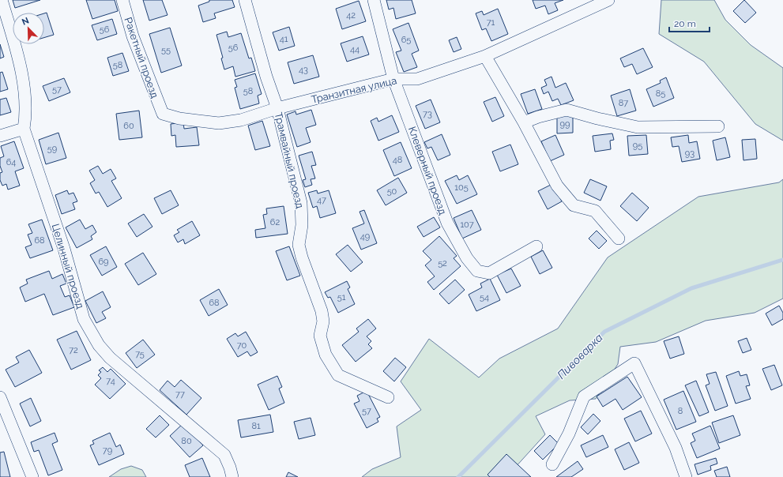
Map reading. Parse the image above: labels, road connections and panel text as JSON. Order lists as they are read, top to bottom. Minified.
{"streets":{"street":["Ракетный проезд","Транзитная улица","Трамвайный проезд","Клеверный проезд","Целинный проезд"]},"crossings":[["Ракетный проезд","Транзитная улица"],["Транзитная улица","Трамвайный проезд"],["Транзитная улица","Клеверный проезд"]],"water":["Пивоварка"],"house_numbers":["42","71","56","41","65","56","44","55","58","43","57","58","85","87","73","99","60","95","59","93","48","64","105","50","47","62","107","49","68","69","52","51","54","68","70","72","75","74","77","57","8","81","80","79"],"scale_bar":"20 m","north":"top left"}
